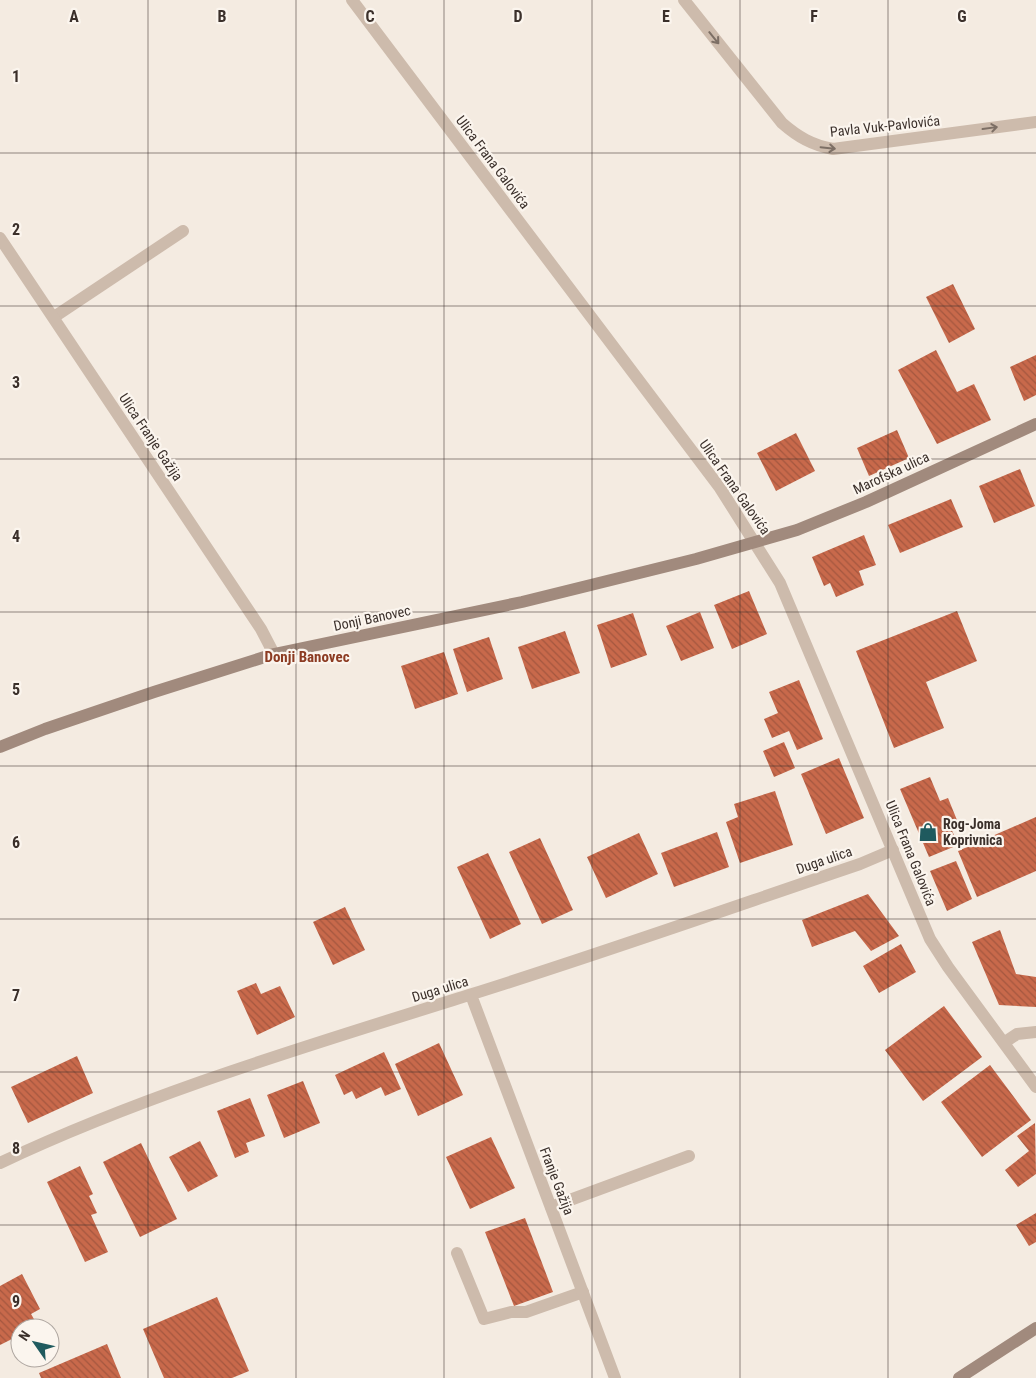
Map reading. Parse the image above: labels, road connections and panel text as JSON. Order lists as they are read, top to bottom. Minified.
{"streets":{"main road":["Marofska ulica","Donji Banovec"],"street":["Pavla Vuk-Pavlovića","Ulica Frana Galovića","Ulica Franje Gažija","Duga ulica","Franje Gažija"]},"crossings":[["Ulica Frana Galovića","Marofska ulica"],["Ulica Frana Galovića","Donji Banovec"],["Ulica Frana Galovića","Duga ulica"],["Ulica Franje Gažija","Donji Banovec"],["Marofska ulica","Donji Banovec"],["Duga ulica","Franje Gažija"]],"one_way":["Pavla Vuk-Pavlovića"],"districts":["Donji Banovec"],"places":{"shop":["Rog-Joma Koprivnica"]},"north":"top left","grid":{"columns":["A","B","C","D","E","F","G"],"rows":["1","2","3","4","5","6","7","8","9"]}}
